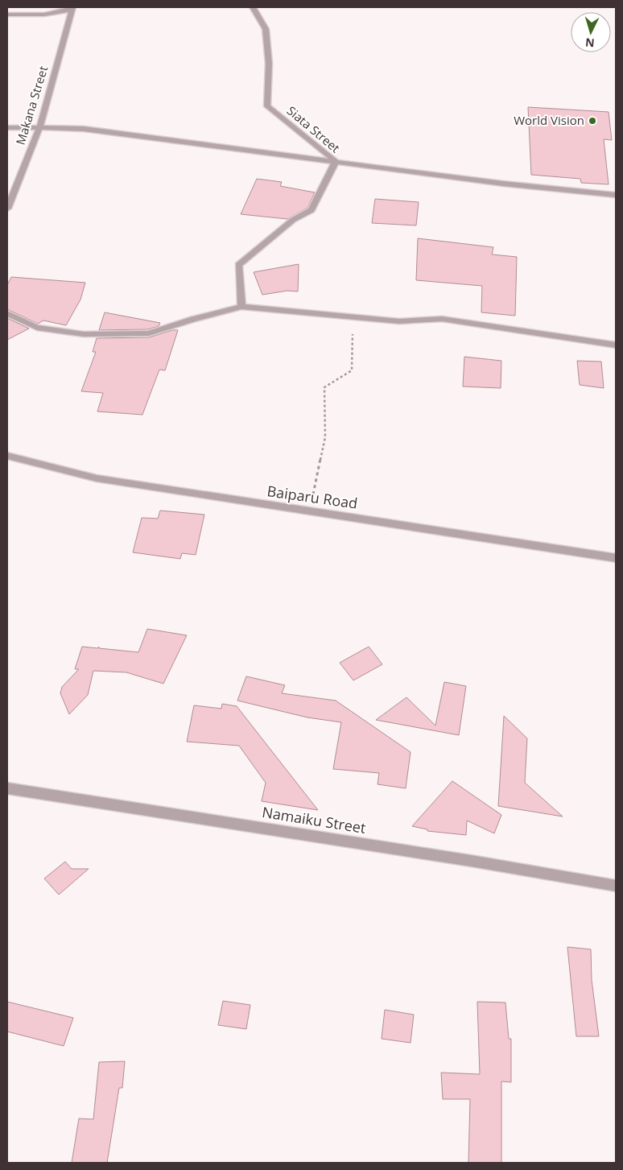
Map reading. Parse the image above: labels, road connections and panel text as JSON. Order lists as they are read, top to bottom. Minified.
{"streets":{"street":["Makana Street","Siata Street","Baiparu Road","Namaiku Street"]},"places":["World Vision"],"north":"bottom"}
